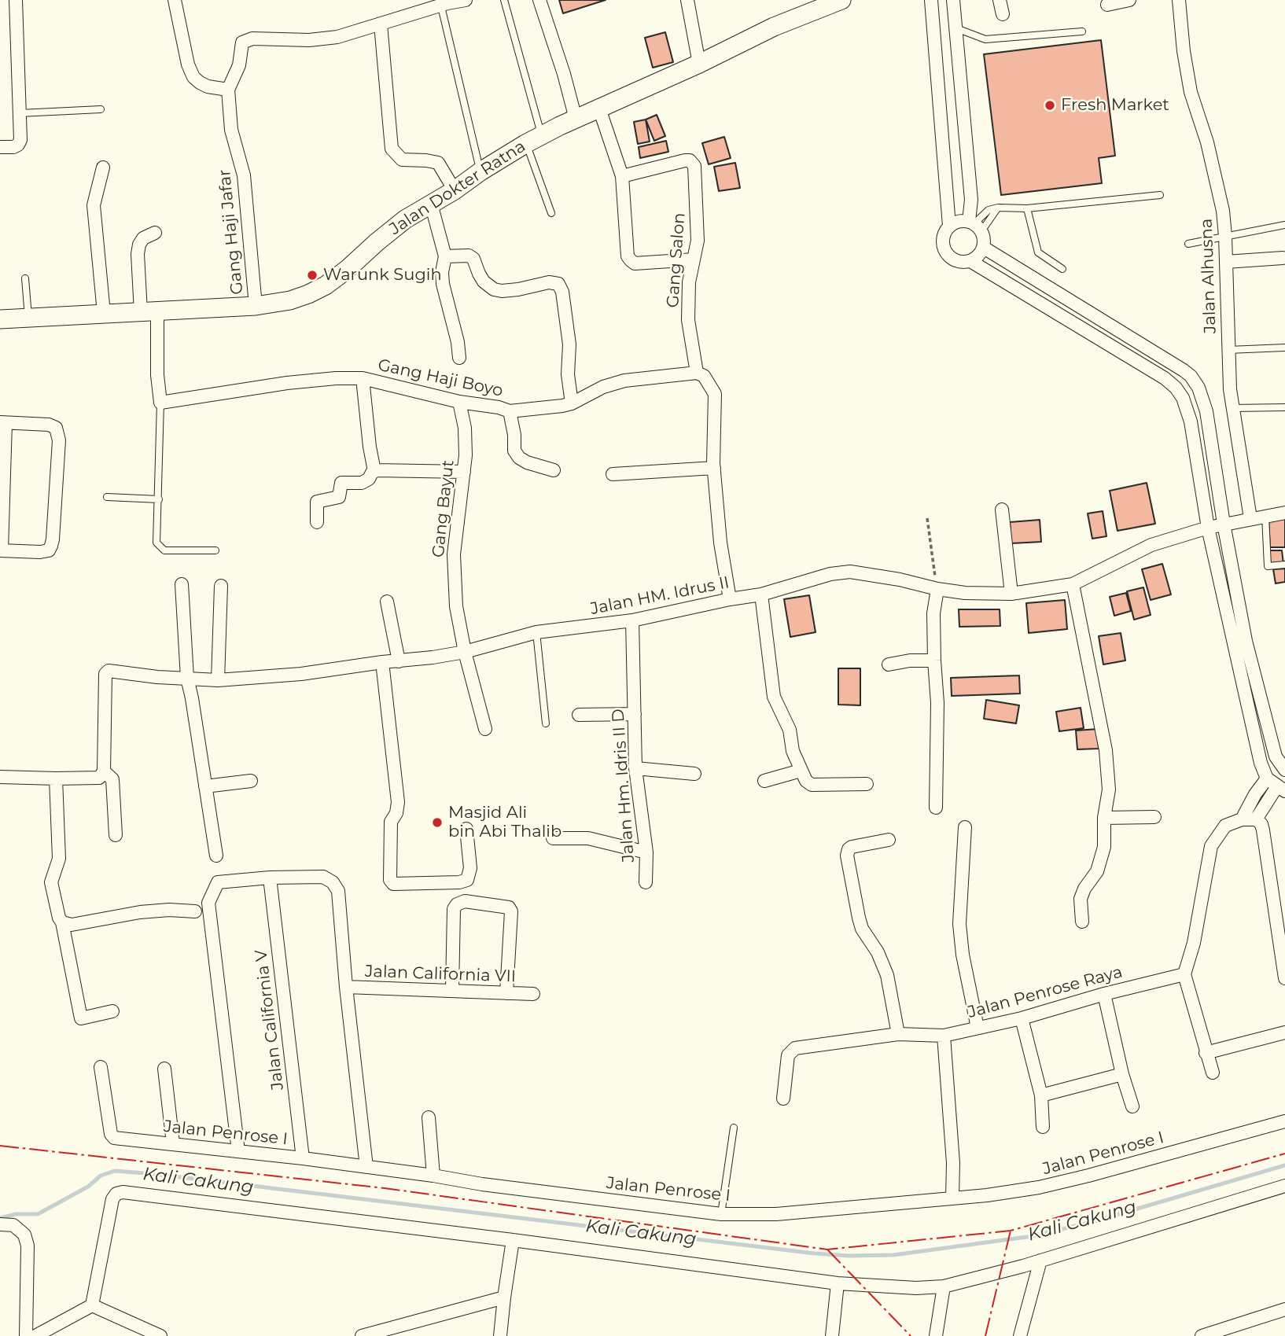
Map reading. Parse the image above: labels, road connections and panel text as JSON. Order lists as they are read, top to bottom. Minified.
{"streets":{"street":["Jalan Dokter Ratna","Gang Haji Jafar","Gang Salon","Jalan Alhusna","Gang Haji Boyo","Gang Bayut","Jalan HM. Idrus II","Jalan Hm. Idris II D","Jalan California VII","Jalan Penrose Raya","Jalan California V","Jalan Penrose I"]},"crossings":[["Jalan Dokter Ratna","Gang Haji Jafar"],["Gang Salon","Gang Haji Boyo"],["Jalan Alhusna","Jalan HM. Idrus II"],["Gang Haji Boyo","Gang Bayut"],["Gang Bayut","Jalan HM. Idrus II"],["Jalan HM. Idrus II","Jalan Hm. Idris II D"],["Jalan California V","Jalan Penrose I"]],"water":["Kali Cakung"],"places":["Fresh Market","Warunk Sugih","Masjid Ali bin Abi Thalib"]}
